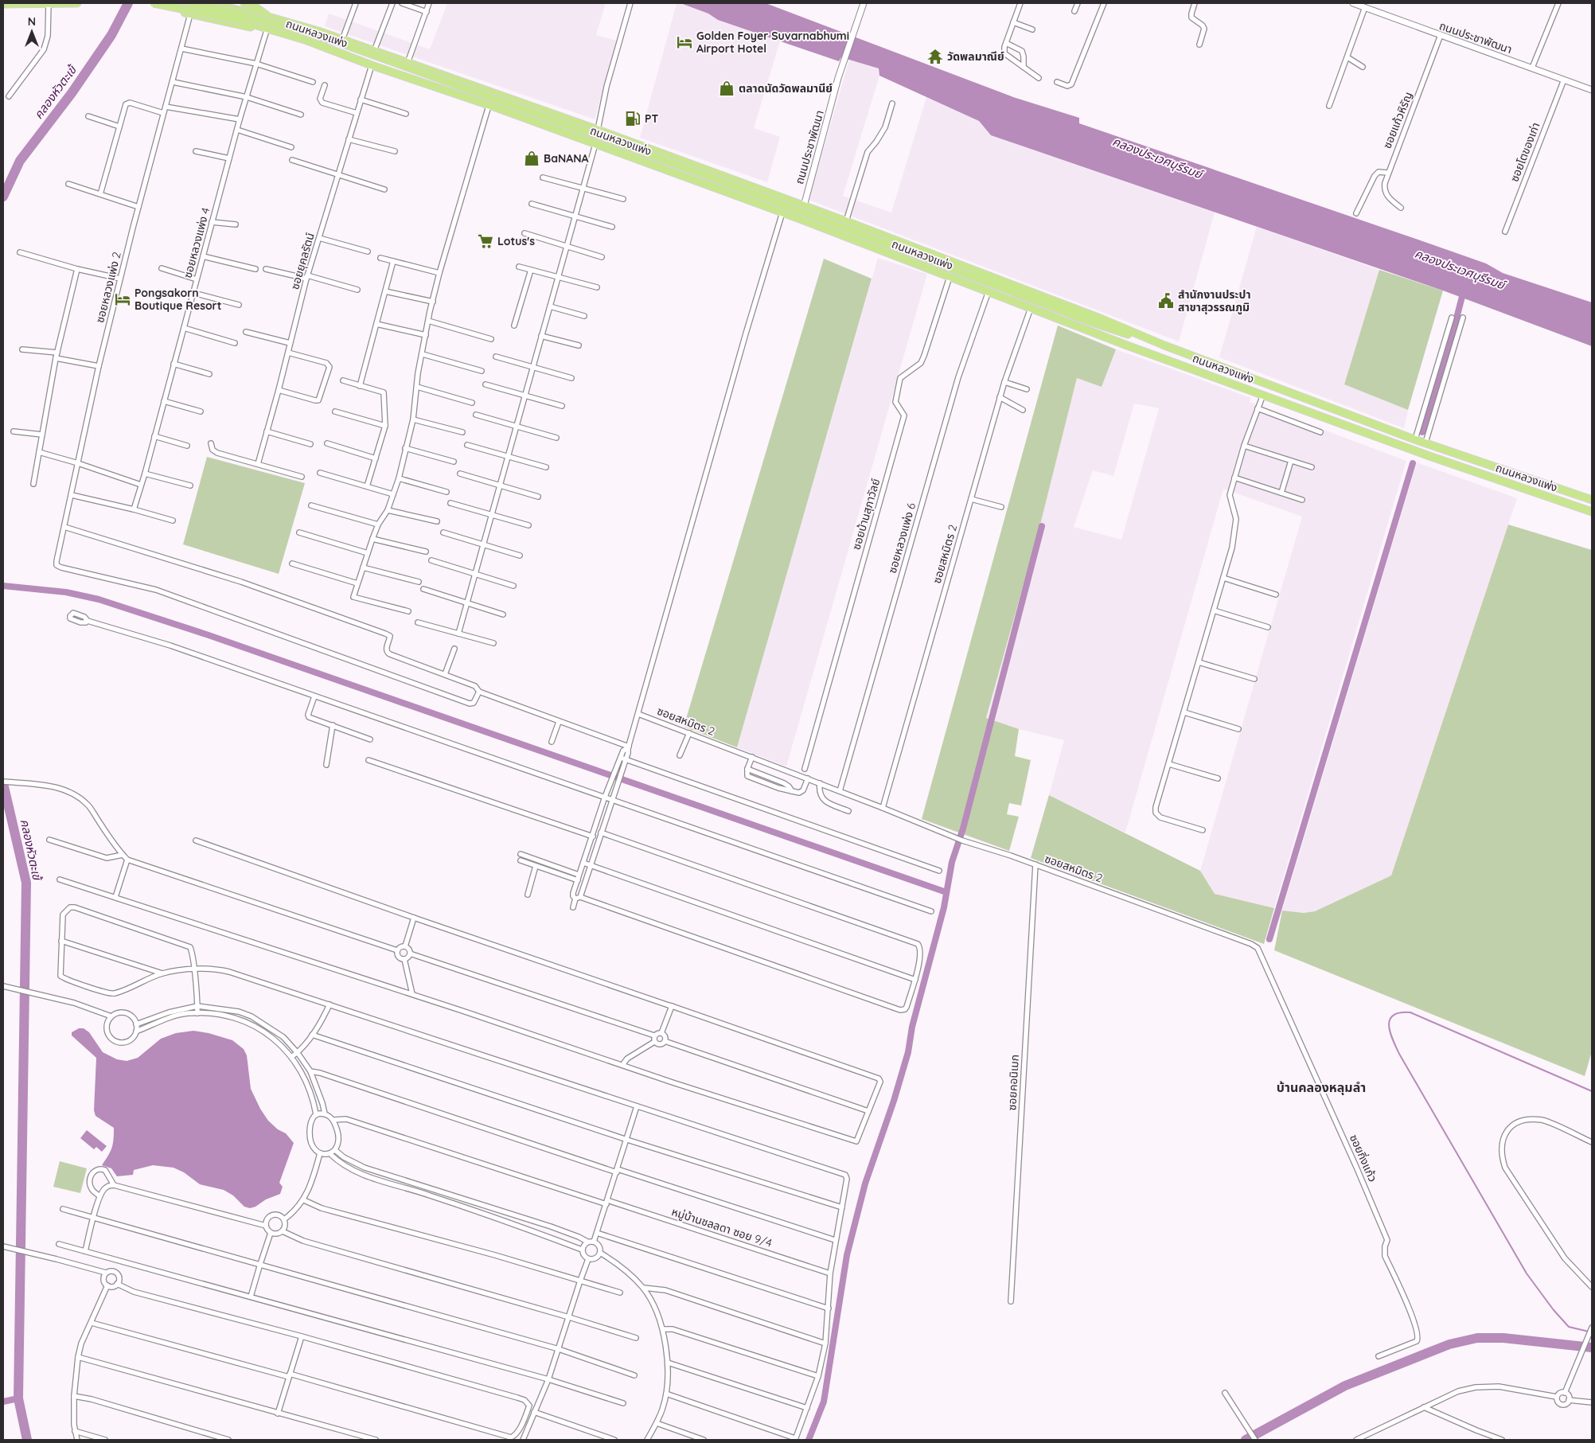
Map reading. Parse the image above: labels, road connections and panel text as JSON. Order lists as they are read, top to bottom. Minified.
{"streets":{"main road":["ถนนหลวงแพ่ง"],"street":["ถนนประชาพัฒนา","ซอยแก้วหิรัญ","ซอยโตของเก่า","ซอยหลวงแพ่ง 4","ซอยยุคลรัตน์","ซอยหลวงแพ่ง 2","ซอยบ้านสุภาวัลย์","ซอยหลวงแพ่ง 6","ซอยสหมิตร 2","ซอยคอนิเมก","ซอยกิ่งแก้ว","หมู่บ้านชลลดา ซอย 9/4"]},"crossings":[["ถนนหลวงแพ่ง","ถนนประชาพัฒนา"],["ถนนหลวงแพ่ง","ซอยหลวงแพ่ง 4"],["ถนนหลวงแพ่ง","ซอยยุคลรัตน์"],["ถนนหลวงแพ่ง","ซอยบ้านสุภาวัลย์"],["ถนนหลวงแพ่ง","ซอยหลวงแพ่ง 6"],["ถนนหลวงแพ่ง","ซอยสหมิตร 2"],["ถนนประชาพัฒนา","ซอยแก้วหิรัญ"],["ถนนประชาพัฒนา","ซอยโตของเก่า"],["ซอยหลวงแพ่ง 6","ซอยสหมิตร 2"],["ซอยสหมิตร 2","ซอยคอนิเมก"],["ซอยสหมิตร 2","ซอยกิ่งแก้ว"]],"districts":["บ้านคลองหลุมลำ"],"water":["คลองหัวตะเข้","คลองประเวศบุรีรมย์"],"places":{"hotel":["Golden Foyer Suvarnabhumi Airport Hotel","Pongsakorn Boutique Resort"],"temple":["วัดพลมาณีย์"],"shop":["ตลาดนัดวัดพลมานีย์","BaNANA"],"fuel station":["PT"],"supermarket":["Lotus's"],"public building":["สำนักงานประปา สาขาสุวรรณภูมิ"]},"north":"top"}
